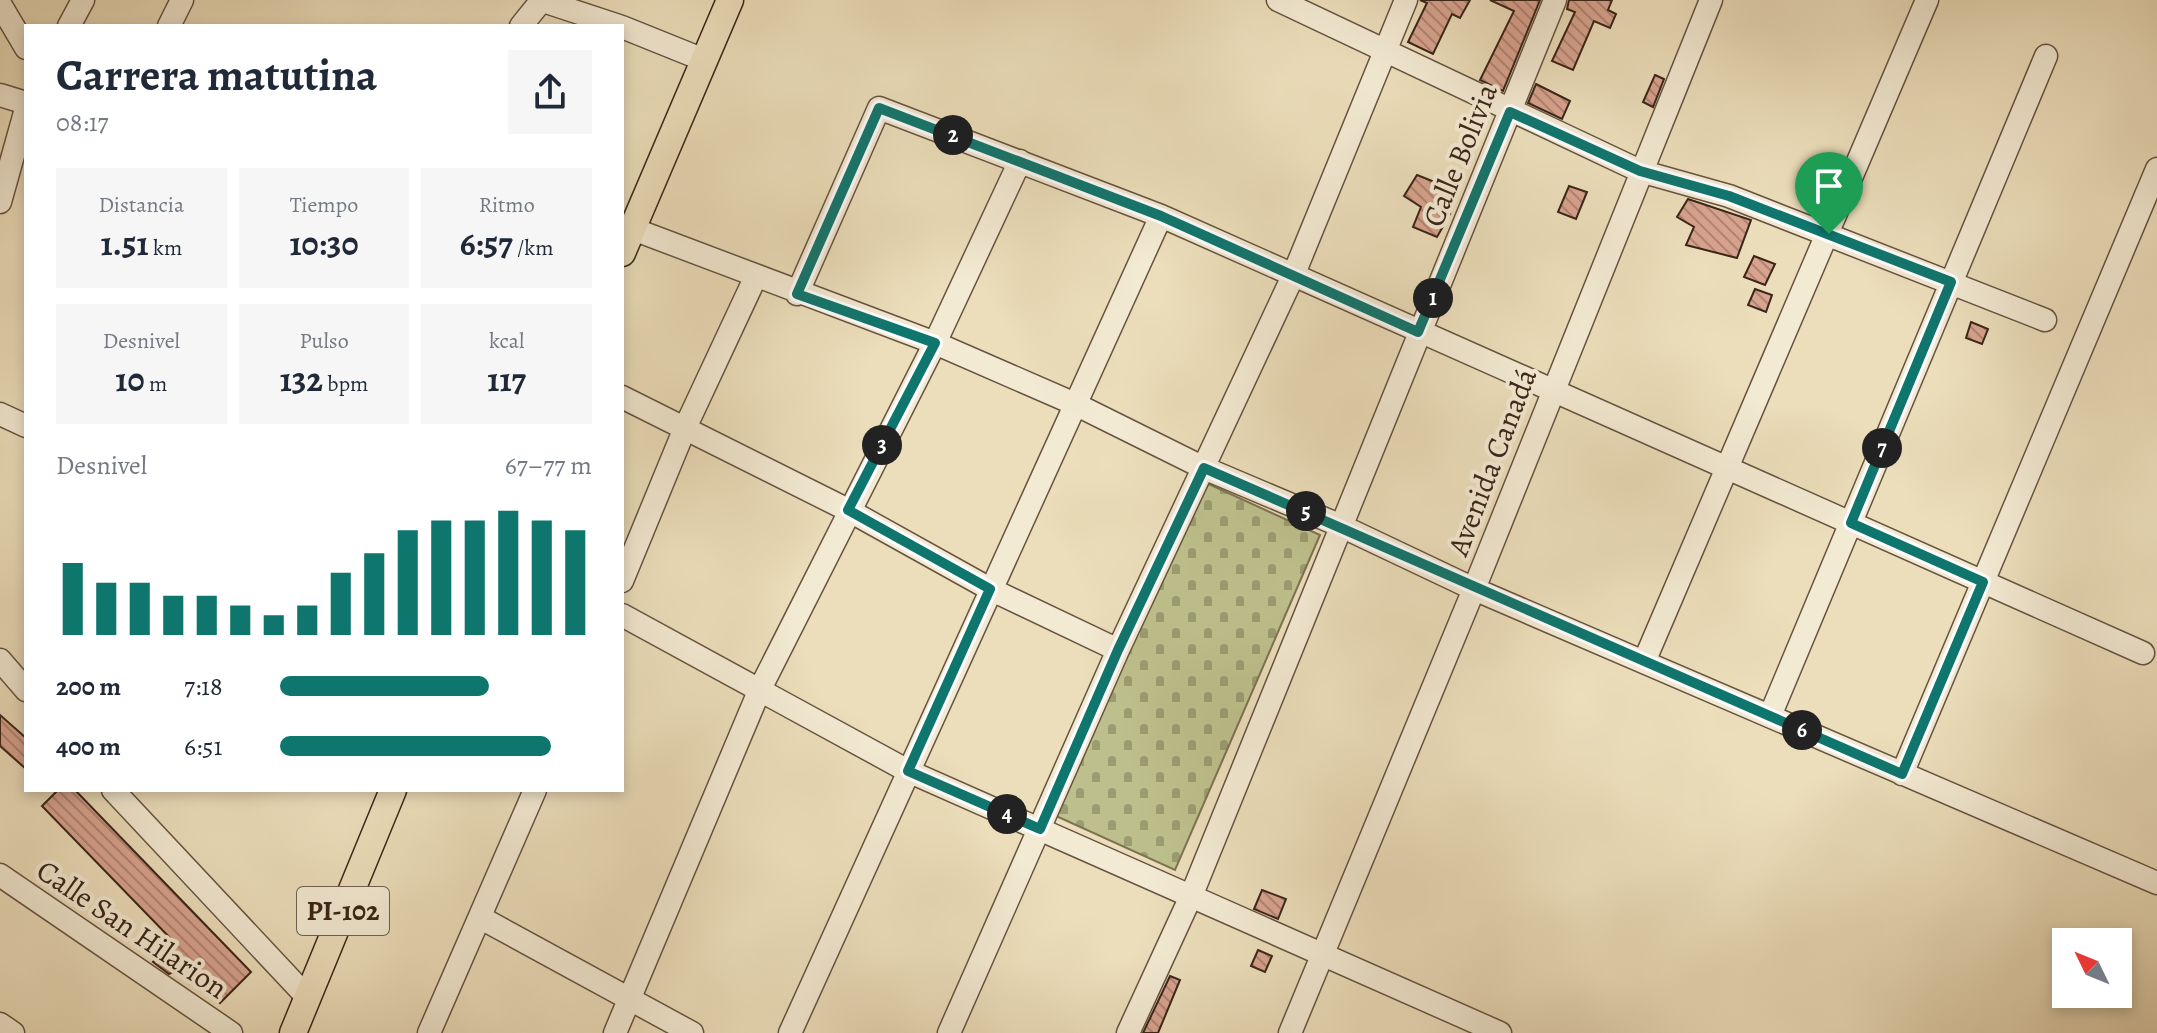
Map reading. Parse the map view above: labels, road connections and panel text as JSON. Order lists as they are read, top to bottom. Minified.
{"streets":{"main road":["PI-102"],"street":["Calle Bolivia","Avenida Canadá","Calle San Hilarion"]},"north":"top left","page":{"heading":["Carrera matutina","08:17"],"pins":["2","1","3","7","5","6","4"],"stats":[["Distancia","1.51 km"],["Tiempo","10:30"],["Ritmo","6:57 /km"],["Desnivel","10 m"],["Pulso","132 bpm"],["kcal","117"]],"chart":["Desnivel","67–77 m"],"list":[{"name":"200 m","note":"7:18"},{"name":"400 m","note":"6:51"}]}}
